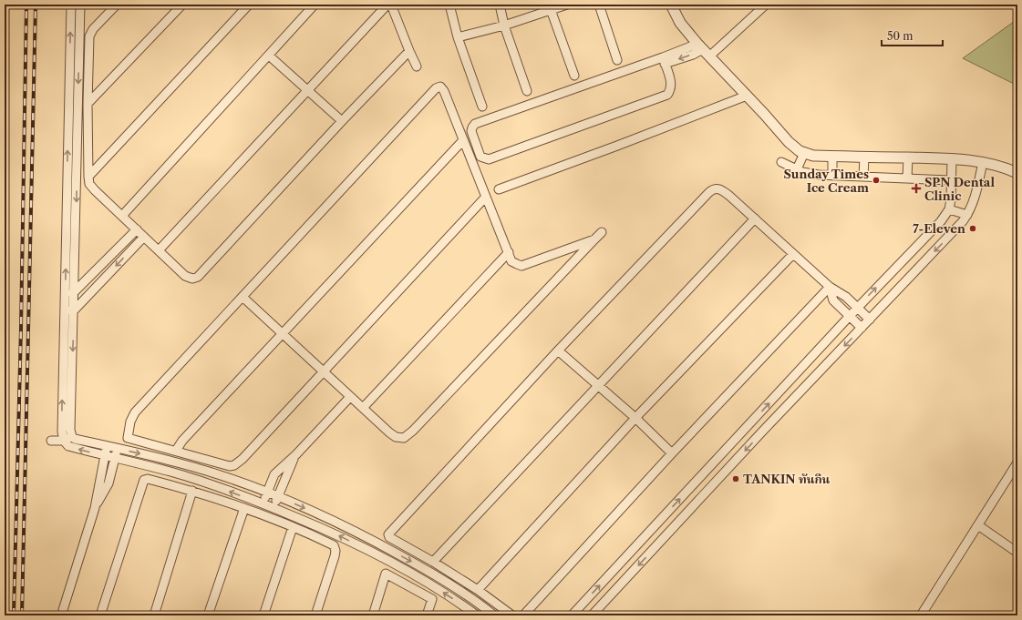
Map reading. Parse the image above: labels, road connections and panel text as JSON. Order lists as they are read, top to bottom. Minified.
{"places":{"other":["Sunday Times Ice Cream","7-Eleven","TANKIN ทันกิน"],"health":["SPN Dental Clinic"]},"scale_bar":"50 m"}
